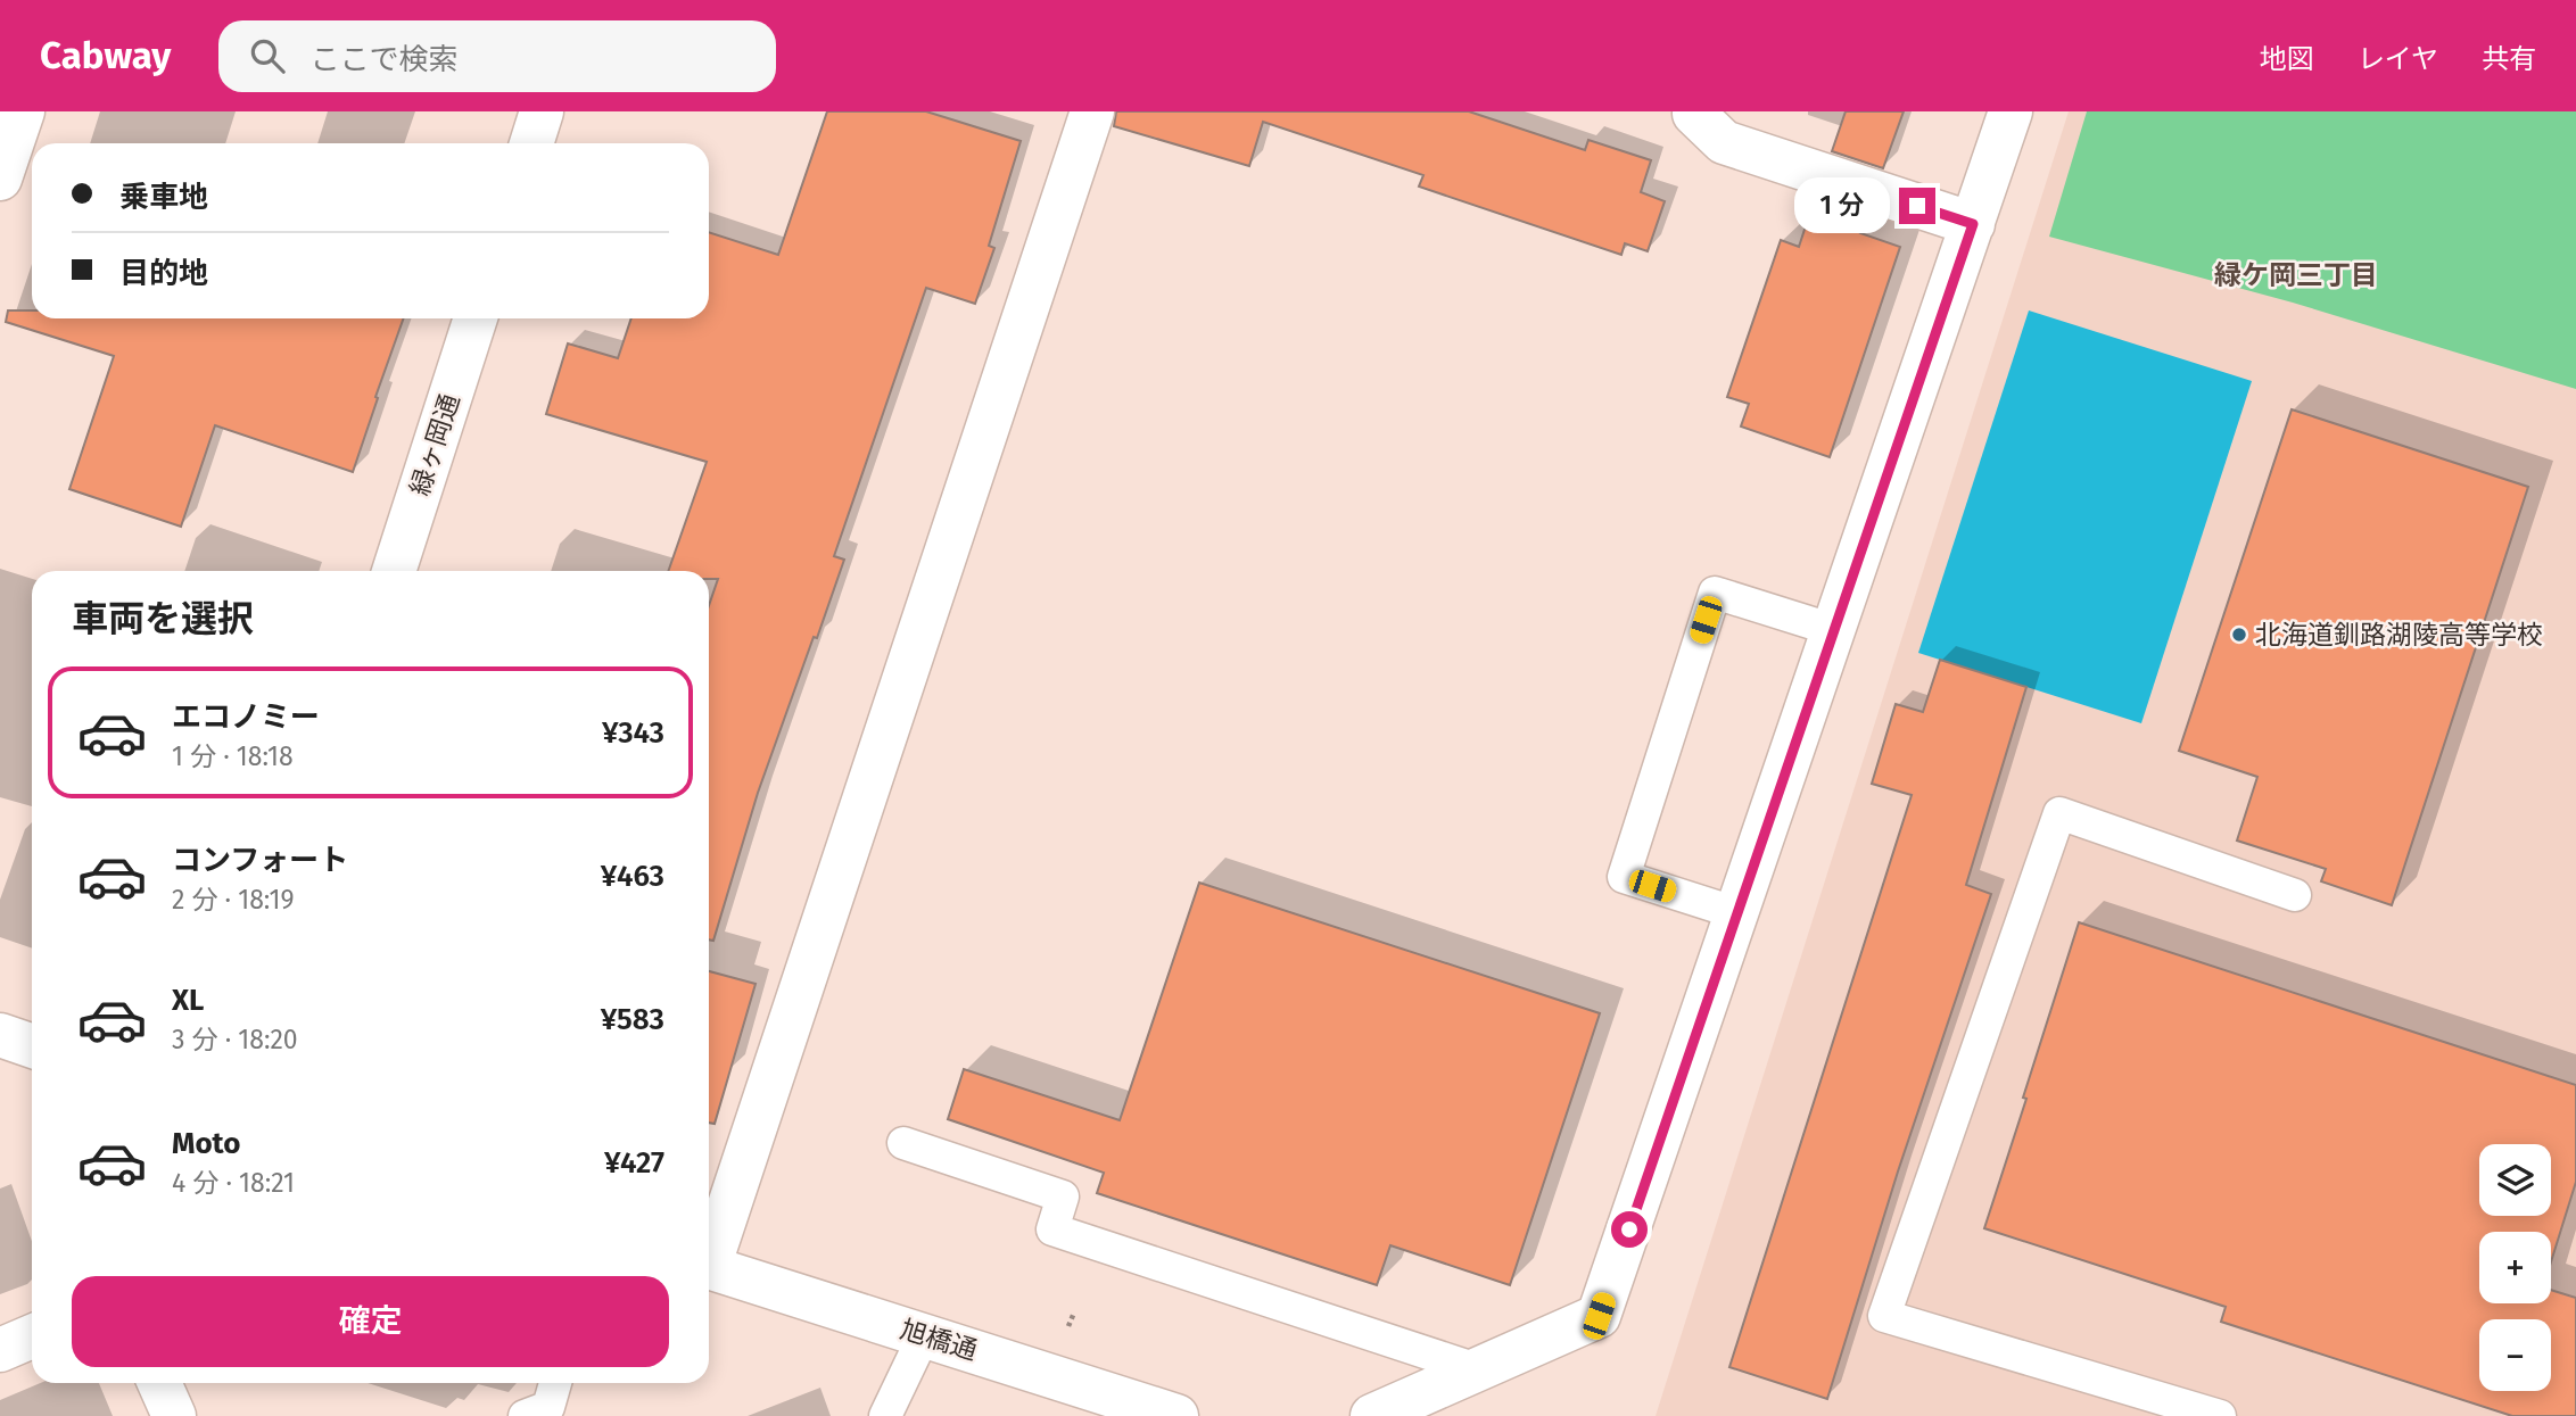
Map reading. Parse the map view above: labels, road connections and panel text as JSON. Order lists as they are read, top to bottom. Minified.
{"streets":{"street":["緑ヶ岡通","旭橋通"]},"districts":["緑ケ岡三丁目"],"places":["北海道釧路湖陵高等学校"],"page":{"header":"Cabway","search":"ここで検索","nav":["地図","レイヤ","共有"],"banner":["乗車地","目的地"],"bubble":"1 分","heading":"車両を選択","list":[{"name":"エコノミー","note":"1 分 · 18:18","value":"¥343"},{"name":"コンフォート","note":"2 分 · 18:19","value":"¥463"},{"name":"XL","note":"3 分 · 18:20","value":"¥583"},{"name":"Moto","note":"4 分 · 18:21","value":"¥427"}],"map_buttons":["+","−"],"buttons":"確定"}}
